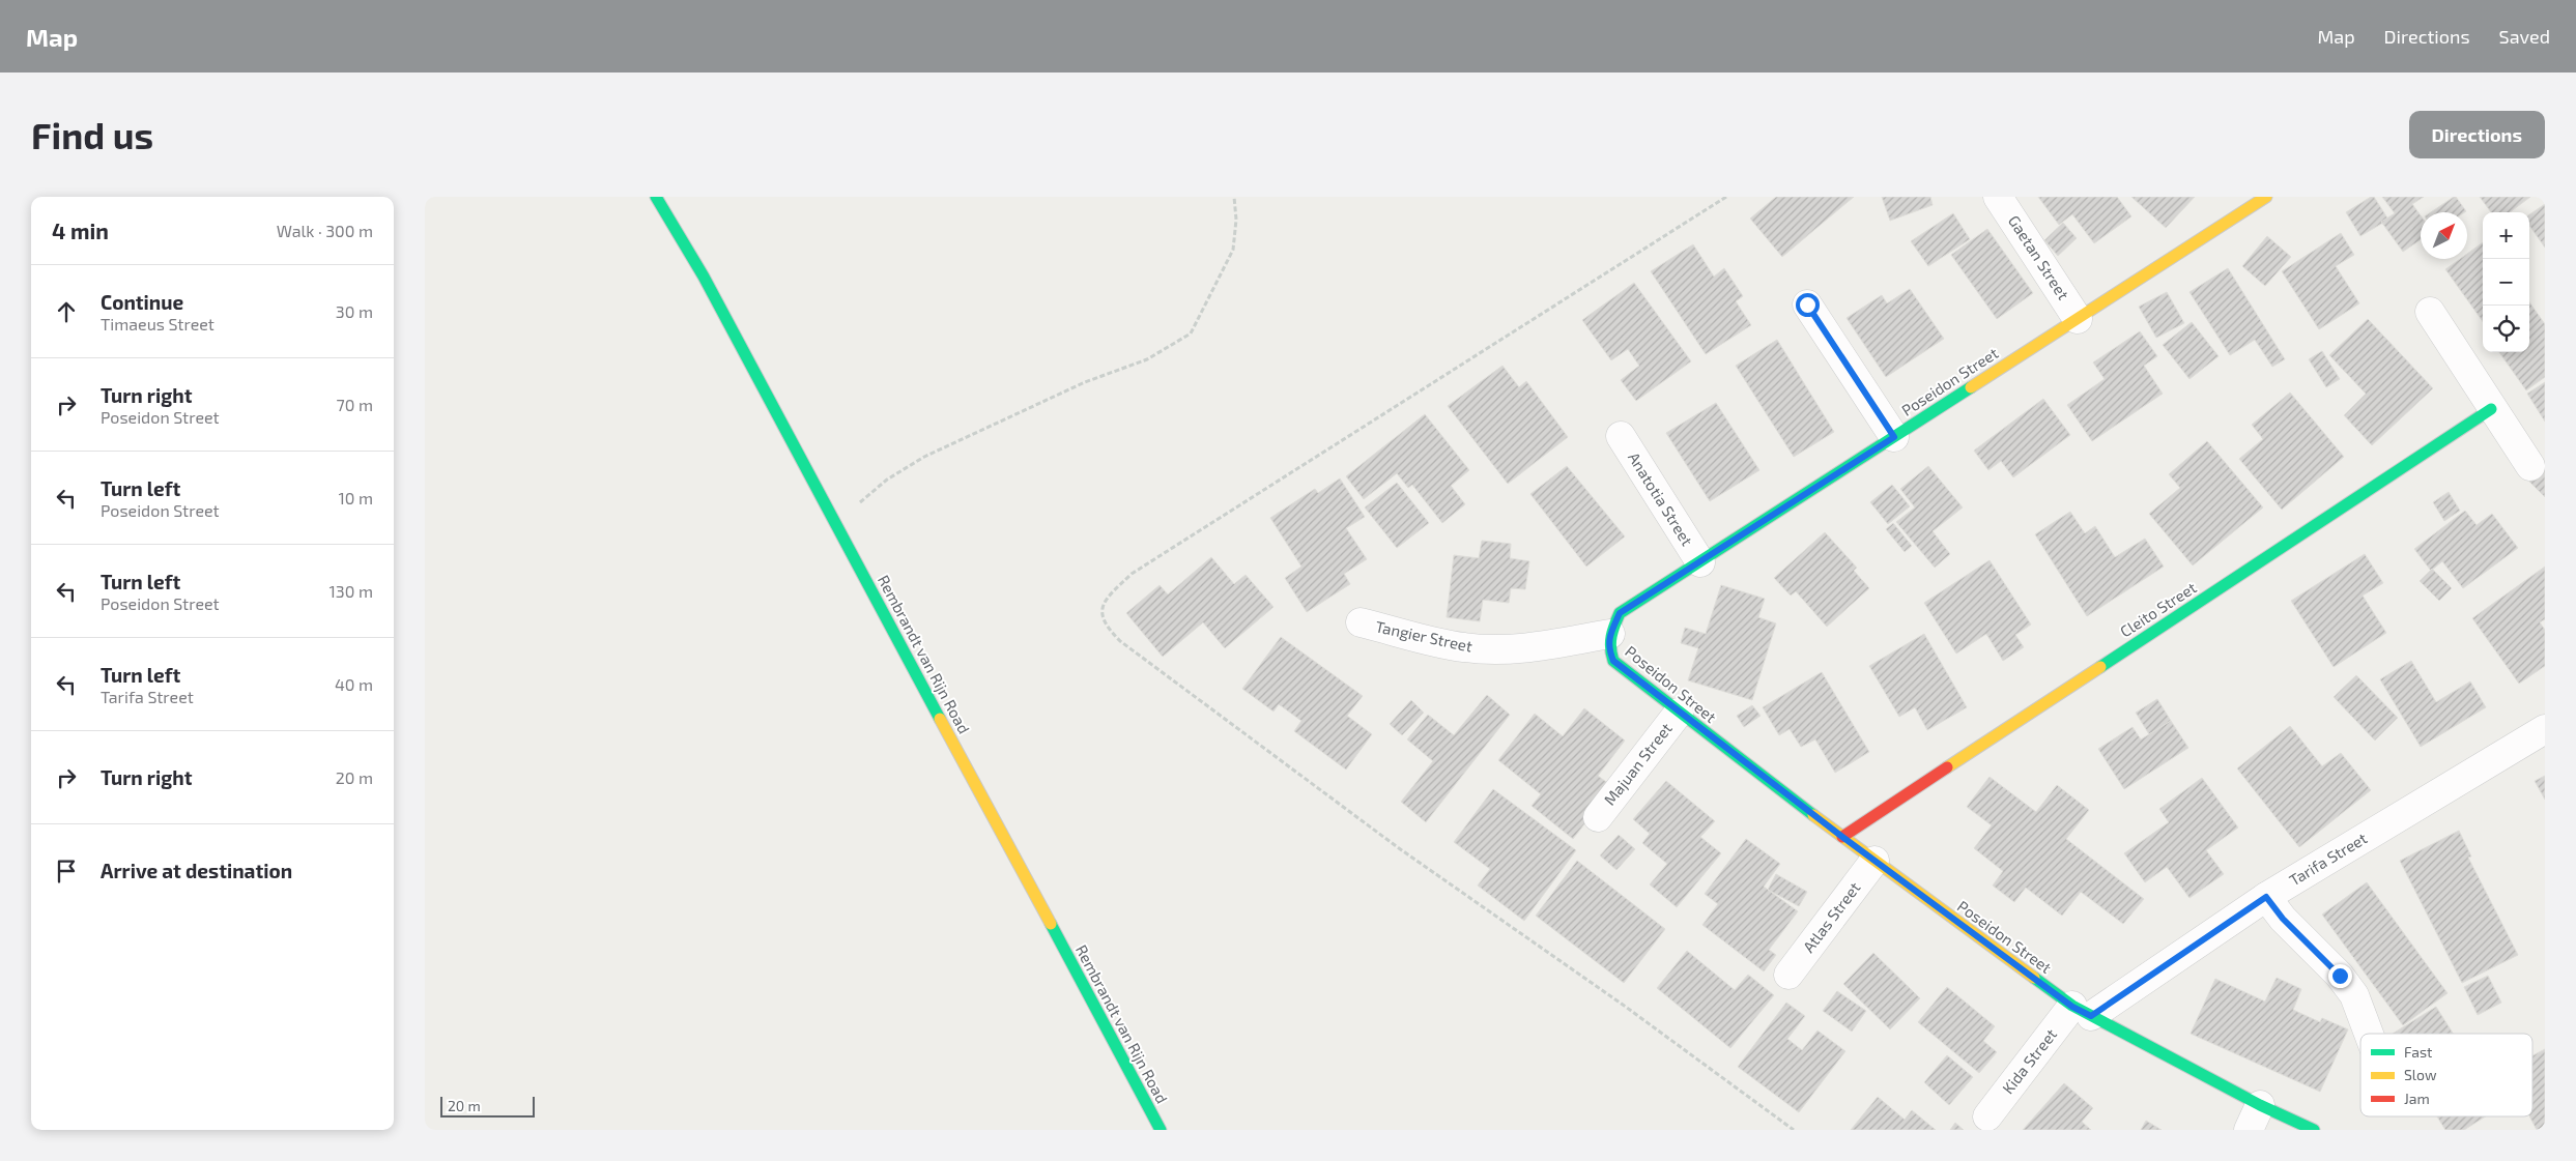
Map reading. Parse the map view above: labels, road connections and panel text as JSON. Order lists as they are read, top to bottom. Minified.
{"streets":{"street":["Gaetan Street","Poseidon Street","Anatotia Street","Cleito Street","Tangier Street","Rembrandt van Rijn Road","Majuan Street","Tarifa Street","Atlas Street","Kida Street"]},"crossings":[["Gaetan Street","Poseidon Street"],["Poseidon Street","Anatotia Street"],["Poseidon Street","Cleito Street"],["Poseidon Street","Tangier Street"],["Poseidon Street","Majuan Street"],["Poseidon Street","Tarifa Street"],["Poseidon Street","Atlas Street"],["Poseidon Street","Kida Street"],["Tarifa Street","Kida Street"]],"legend":["Fast","Slow","Jam"],"scale_bar":"20 m","north":"top right","page":{"header":"Map","nav":["Map","Directions","Saved"],"buttons":"Directions","title":"Find us","heading":["4 min","Walk · 300 m"],"map_buttons":["+","−"],"list":[["Continue","Timaeus Street","30 m"],["Turn right","Poseidon Street","70 m"],["Turn left","Poseidon Street","10 m"],["Turn left","Poseidon Street","130 m"],["Turn left","Tarifa Street","40 m"],["Turn right","20 m"],"Arrive at destination"],"scale":"20 m"}}
